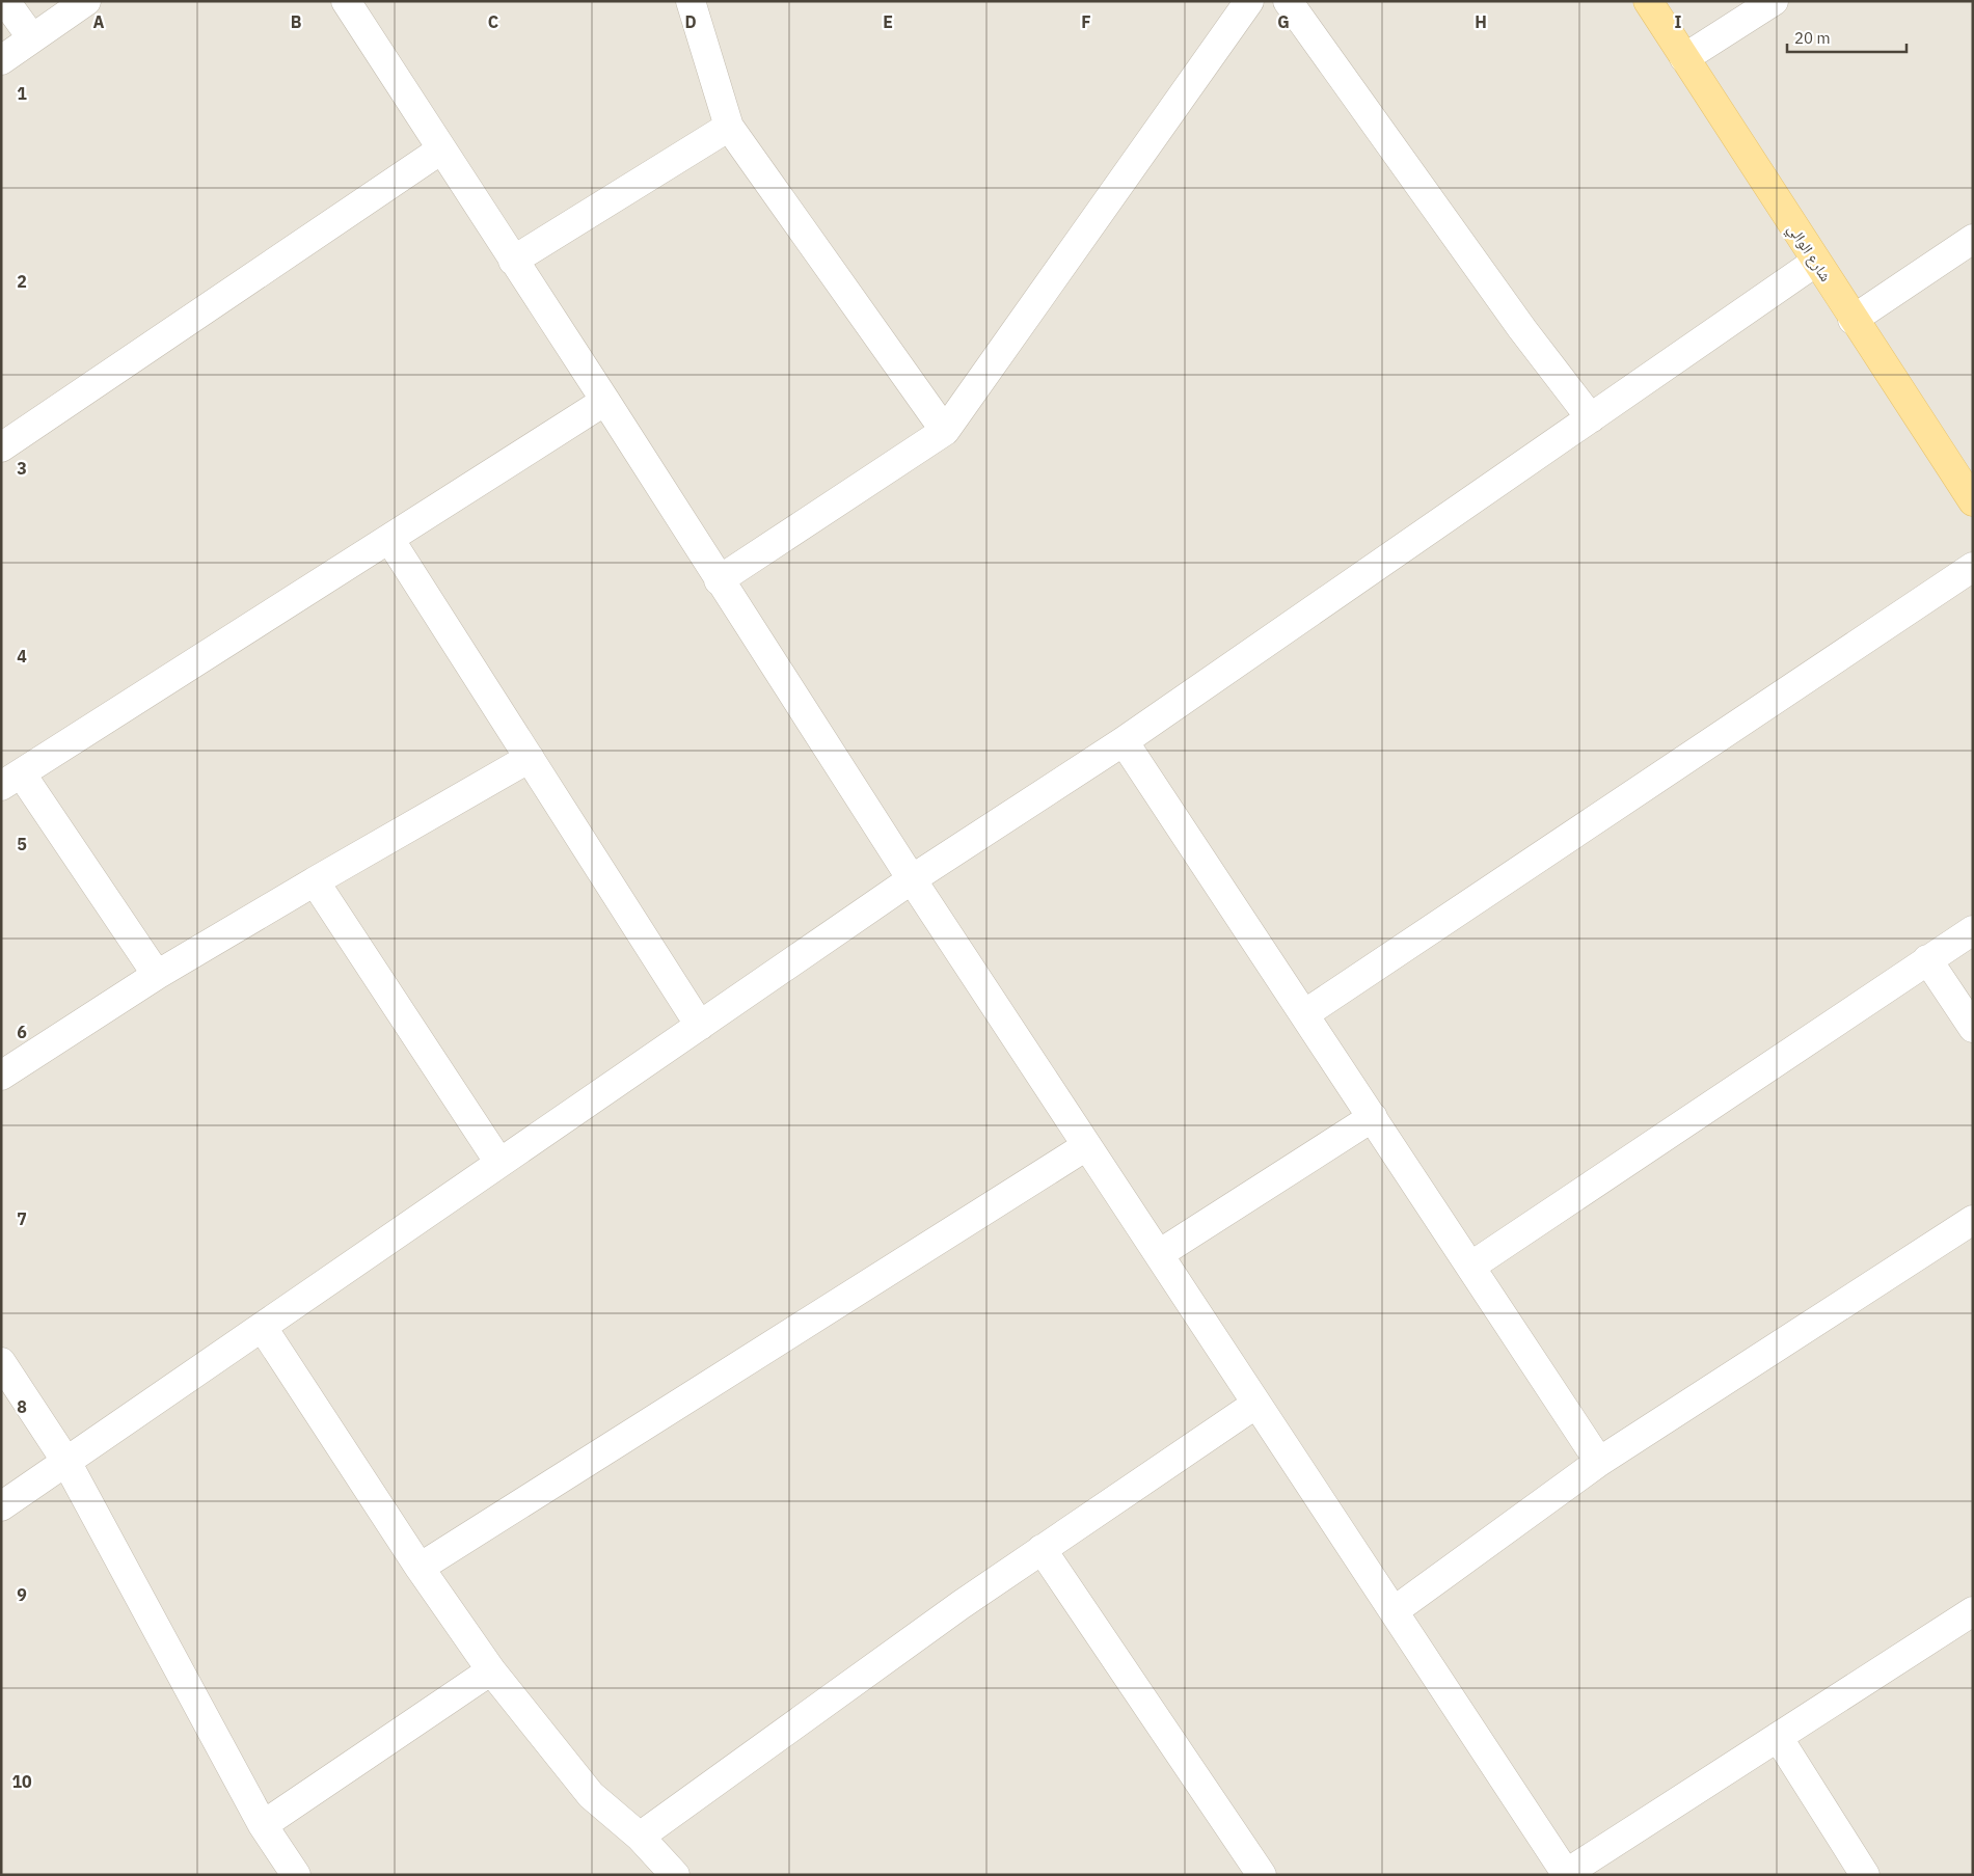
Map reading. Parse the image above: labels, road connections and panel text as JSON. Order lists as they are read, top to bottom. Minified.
{"streets":{"main road":["شارع الوالي"]},"scale_bar":"20 m","grid":{"columns":["A","B","C","D","E","F","G","H","I"],"rows":["1","2","3","4","5","6","7","8","9","10"]}}
